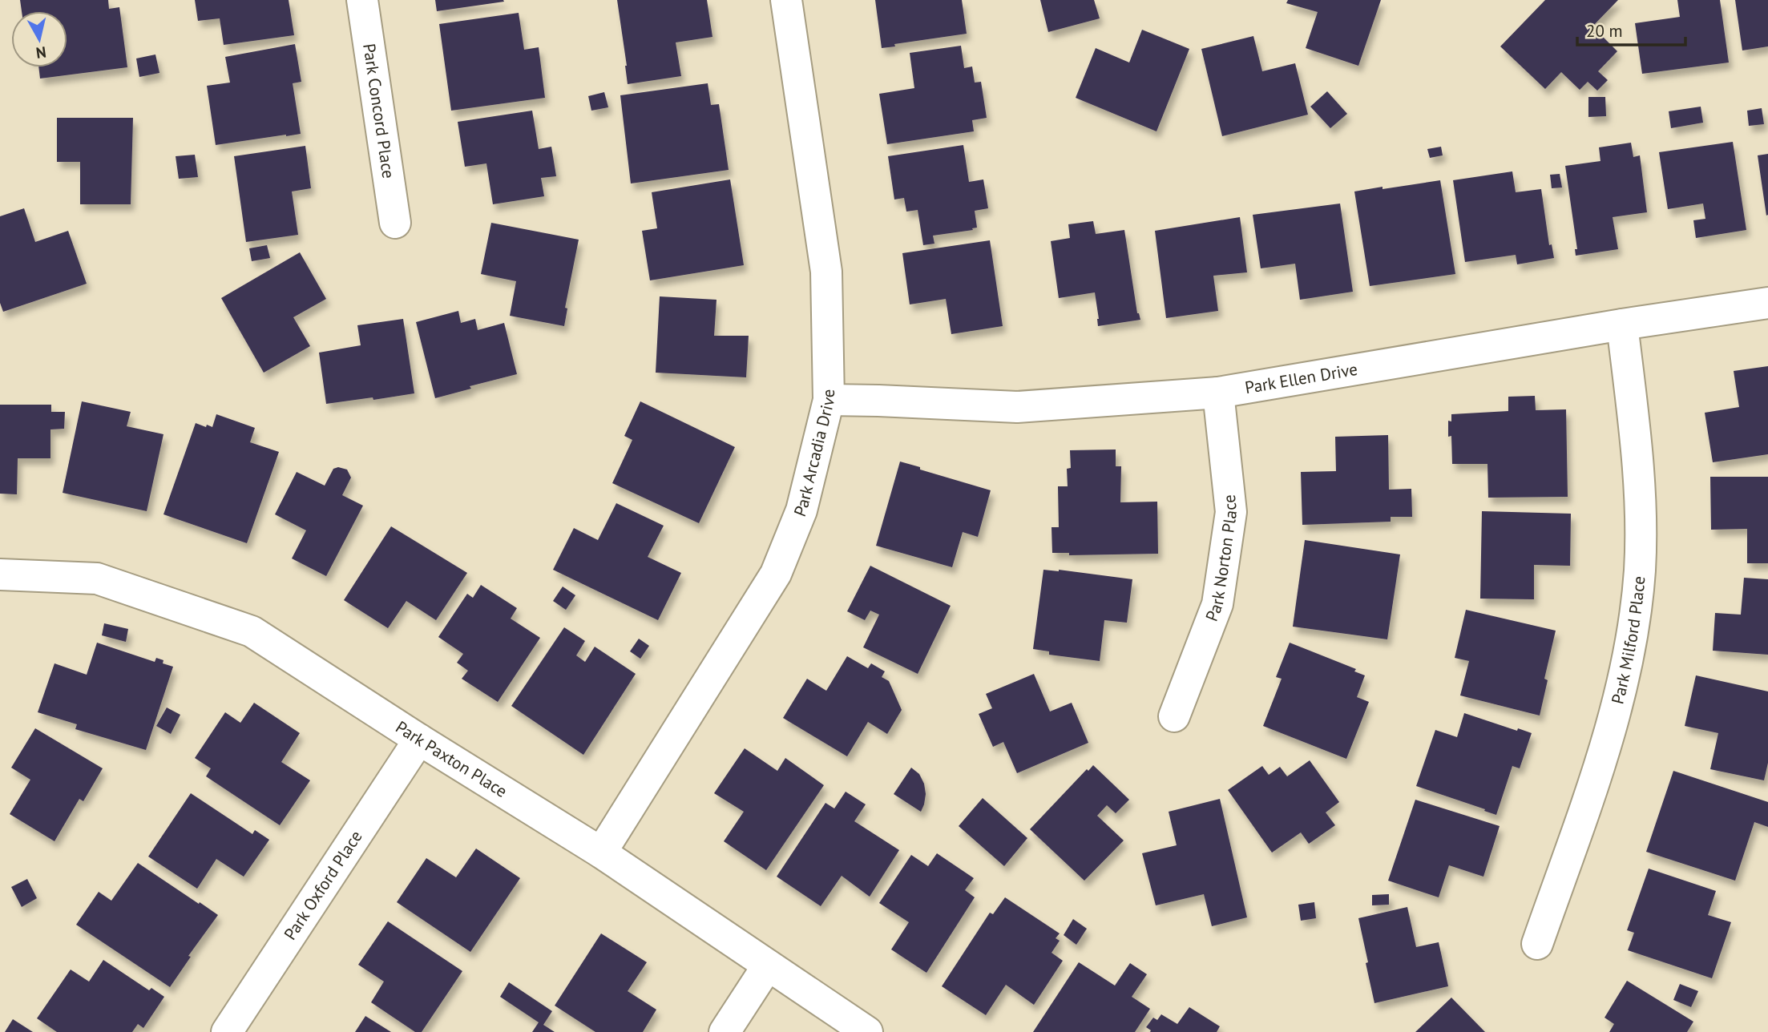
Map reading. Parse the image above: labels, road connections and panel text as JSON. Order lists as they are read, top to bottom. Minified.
{"streets":{"street":["Park Concord Place","Park Ellen Drive","Park Arcadia Drive","Park Norton Place","Park Milford Place","Park Paxton Place","Park Oxford Place"]},"crossings":[["Park Ellen Drive","Park Arcadia Drive"],["Park Ellen Drive","Park Norton Place"],["Park Ellen Drive","Park Milford Place"],["Park Arcadia Drive","Park Paxton Place"],["Park Paxton Place","Park Oxford Place"]],"scale_bar":"20 m","north":"bottom"}
